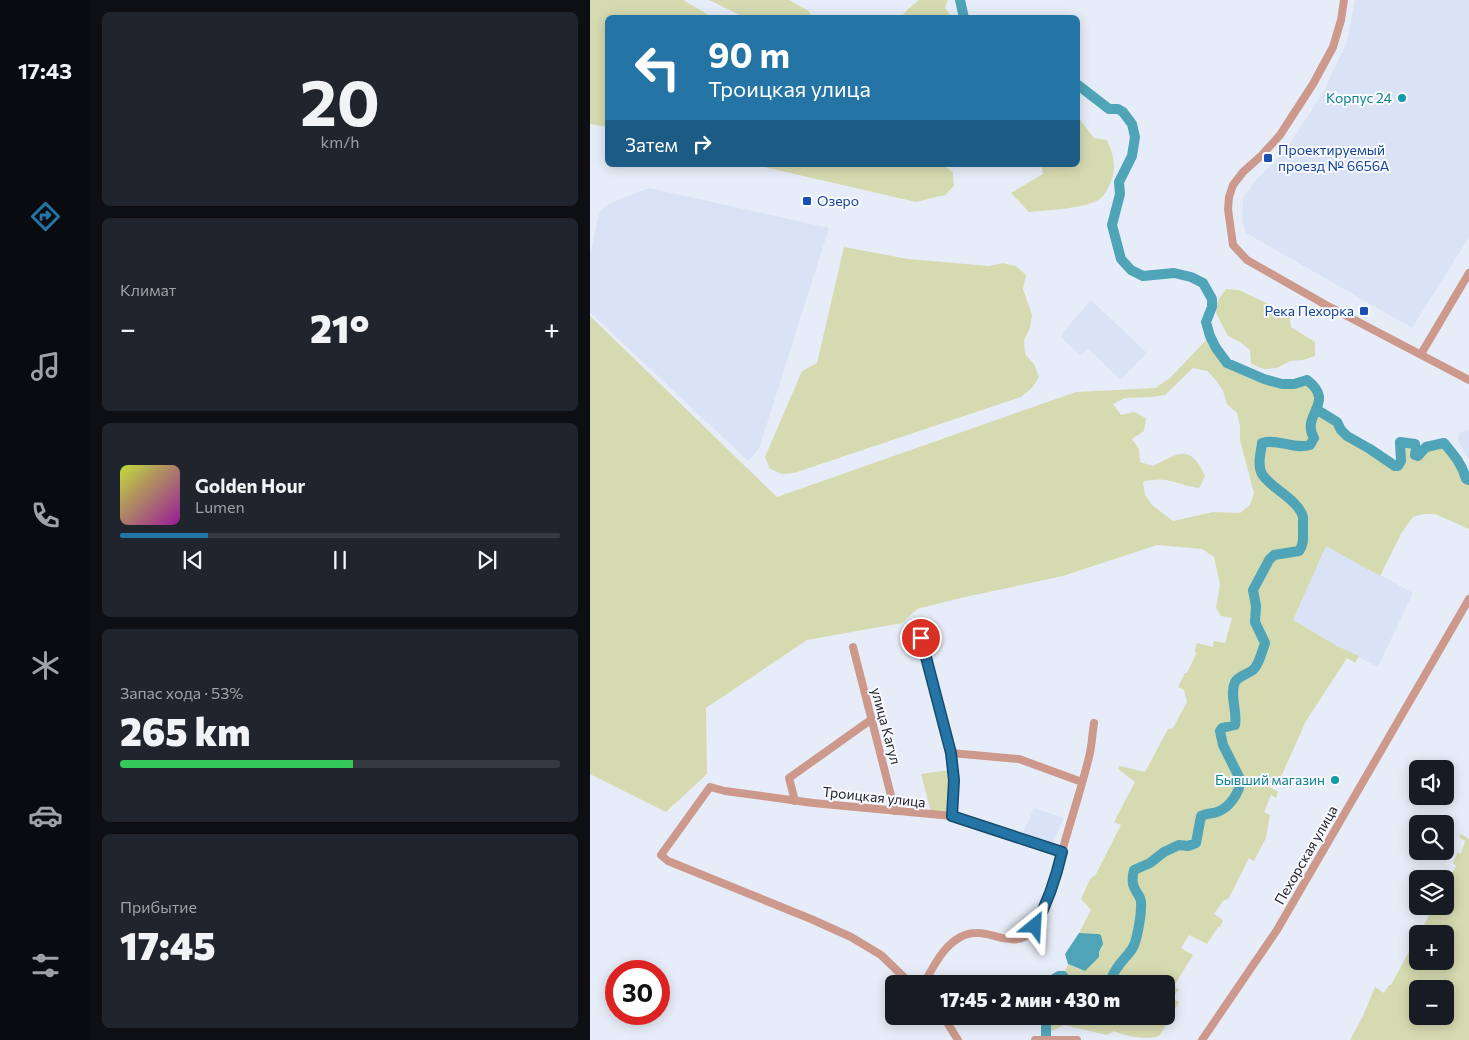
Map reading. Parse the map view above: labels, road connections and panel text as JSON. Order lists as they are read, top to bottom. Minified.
{"streets":{"street":["улица Кагул","Троицкая улица","Пехорская улица"]},"crossings":[["улица Кагул","Троицкая улица"]],"places":{"other":["Корпус 24","Бывший магазин"],"transit":["Проектируемый проезд № 6656А","Озеро","Река Пехорка"]},"page":{"tabs":"17:43","tile":[["20","km/h"],"Климат",["Запас хода · 53%","265 km"],["Прибытие","17:45"]],"turn":["90 m","Троицкая улица"],"then":"Затем","heat":["−","21°","+"],"song":["Golden Hour","Lumen"],"map_buttons":["+","−"],"limit":"30","trip":"17:45 · 2 мин · 430 m"}}
